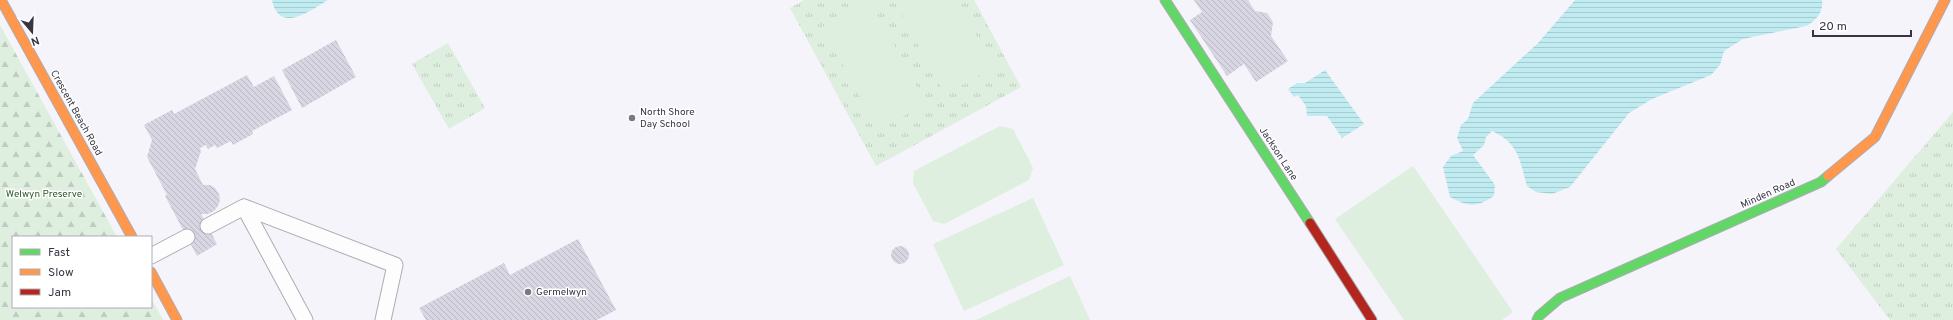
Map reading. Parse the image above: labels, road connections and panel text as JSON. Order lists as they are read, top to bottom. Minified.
{"streets":{"street":["Crescent Beach Road","Jackson Lane","Minden Road"]},"parks":["Welwyn Preserve"],"places":["North Shore Day School","Germelwyn"],"legend":["Fast","Slow","Jam"],"scale_bar":"20 m","north":"bottom"}
